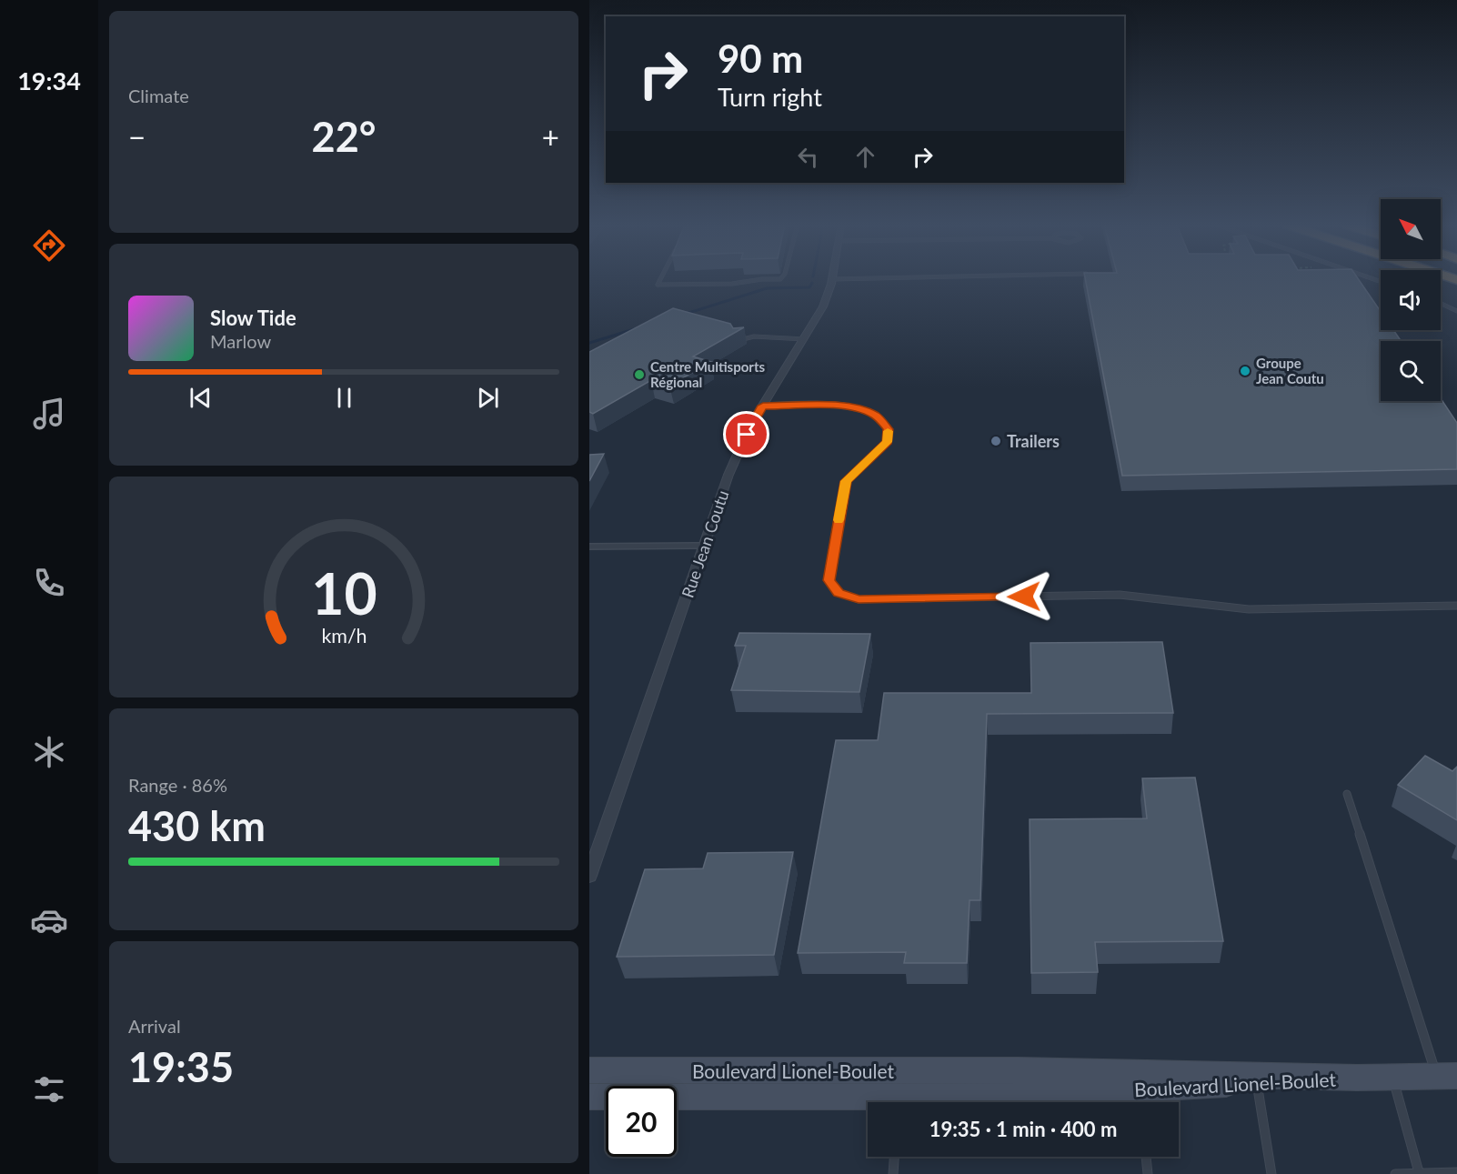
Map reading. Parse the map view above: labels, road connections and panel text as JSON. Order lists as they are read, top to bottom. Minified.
{"streets":{"main road":["Boulevard Lionel-Boulet"],"street":["Rue Jean Coutu"]},"places":["Groupe Jean Coutu","Centre Multisports Régional","Trailers"],"north":"top left","page":{"tabs":"19:34","tile":["Climate",["Range · 86%","430 km"],["Arrival","19:35"]],"turn":["90 m","Turn right"],"heat":["−","22°","+"],"song":["Slow Tide","Marlow"],"limit":"20","trip":"19:35 · 1 min · 400 m","gauge":["10","km/h"]}}
